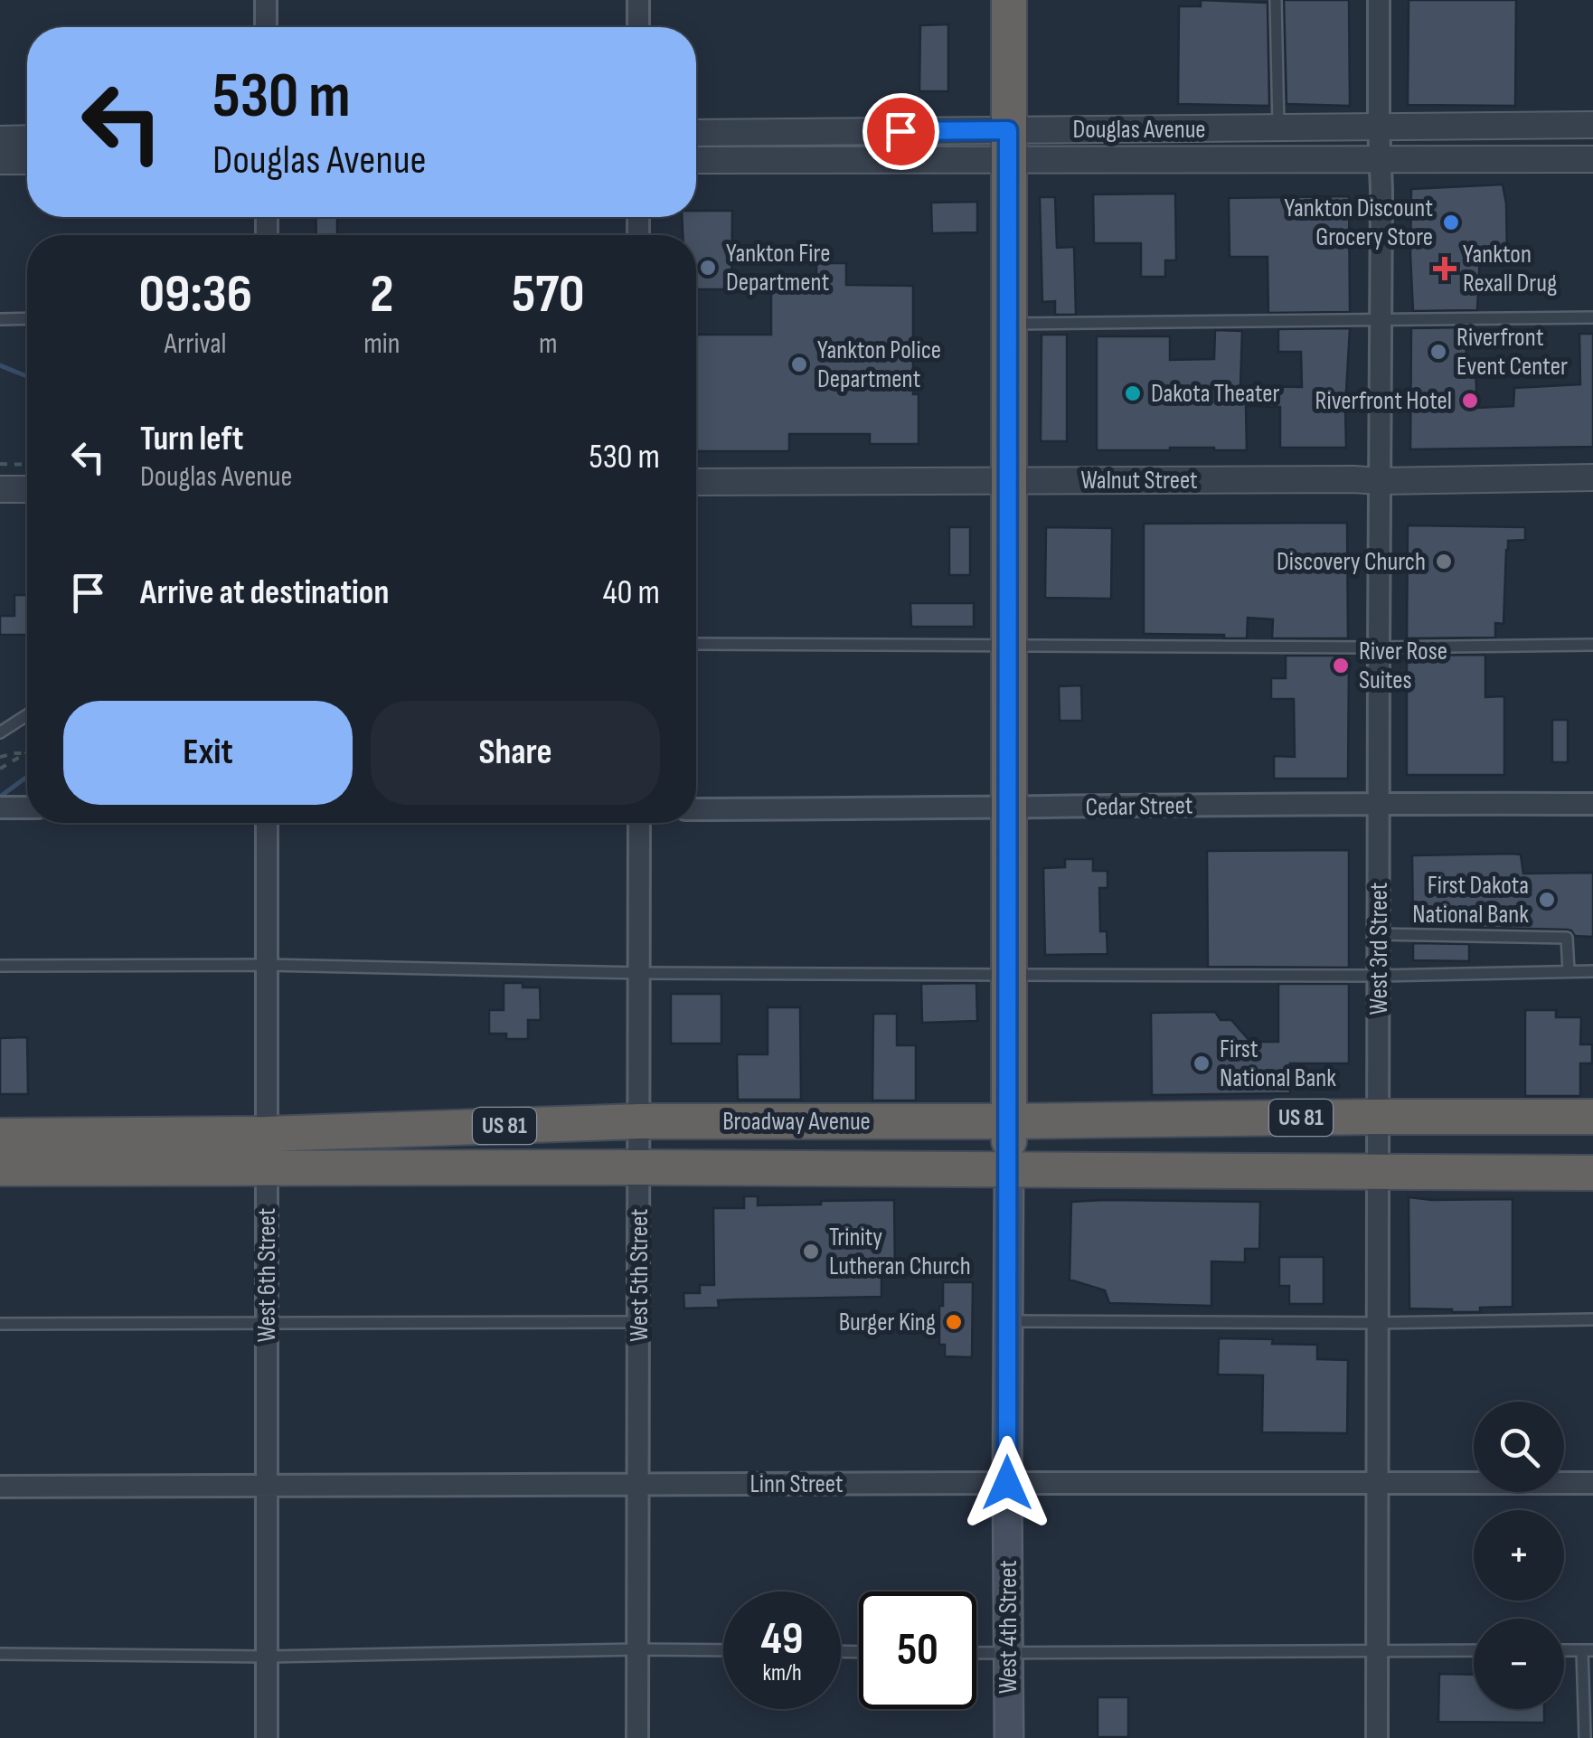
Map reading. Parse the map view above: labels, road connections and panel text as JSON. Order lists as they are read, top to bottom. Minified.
{"streets":{"highway":["US 81","Broadway Avenue","West 4th Street"],"street":["Douglas Avenue","Walnut Street","Cedar Street","West 3rd Street","West 6th Street","West 5th Street","Linn Street"]},"crossings":[["Douglas Avenue","West 3rd Street"],["Douglas Avenue","West 4th Street"],["Walnut Street","West 3rd Street"],["Walnut Street","West 4th Street"],["Cedar Street","West 3rd Street"],["Cedar Street","West 4th Street"],["West 3rd Street","Broadway Avenue"],["West 3rd Street","Linn Street"],["Broadway Avenue","West 6th Street"],["Broadway Avenue","West 5th Street"],["Broadway Avenue","West 4th Street"],["West 6th Street","Linn Street"],["West 5th Street","Linn Street"],["Linn Street","West 4th Street"]],"places":{"other":["Yankton Discount Grocery Store","Yankton Fire Department","Riverfront Event Center","Yankton Police Department","Dakota Theater","Riverfront Hotel","Discovery Church","River Rose Suites","First Dakota National Bank","First National Bank","Trinity Lutheran Church","Burger King"],"health":["Yankton Rexall Drug"]},"page":{"turn":["530 m","Douglas Avenue"],"eta":["09:36","Arrival","2","min","570","m"],"list":[{"name":"Turn left","note":"Douglas Avenue","value":"530 m"},{"name":"Arrive at destination","value":"40 m"}],"buttons":["Exit","Share"],"map_buttons":["+","−"],"speed":"49 km/h","limit":"50"}}
